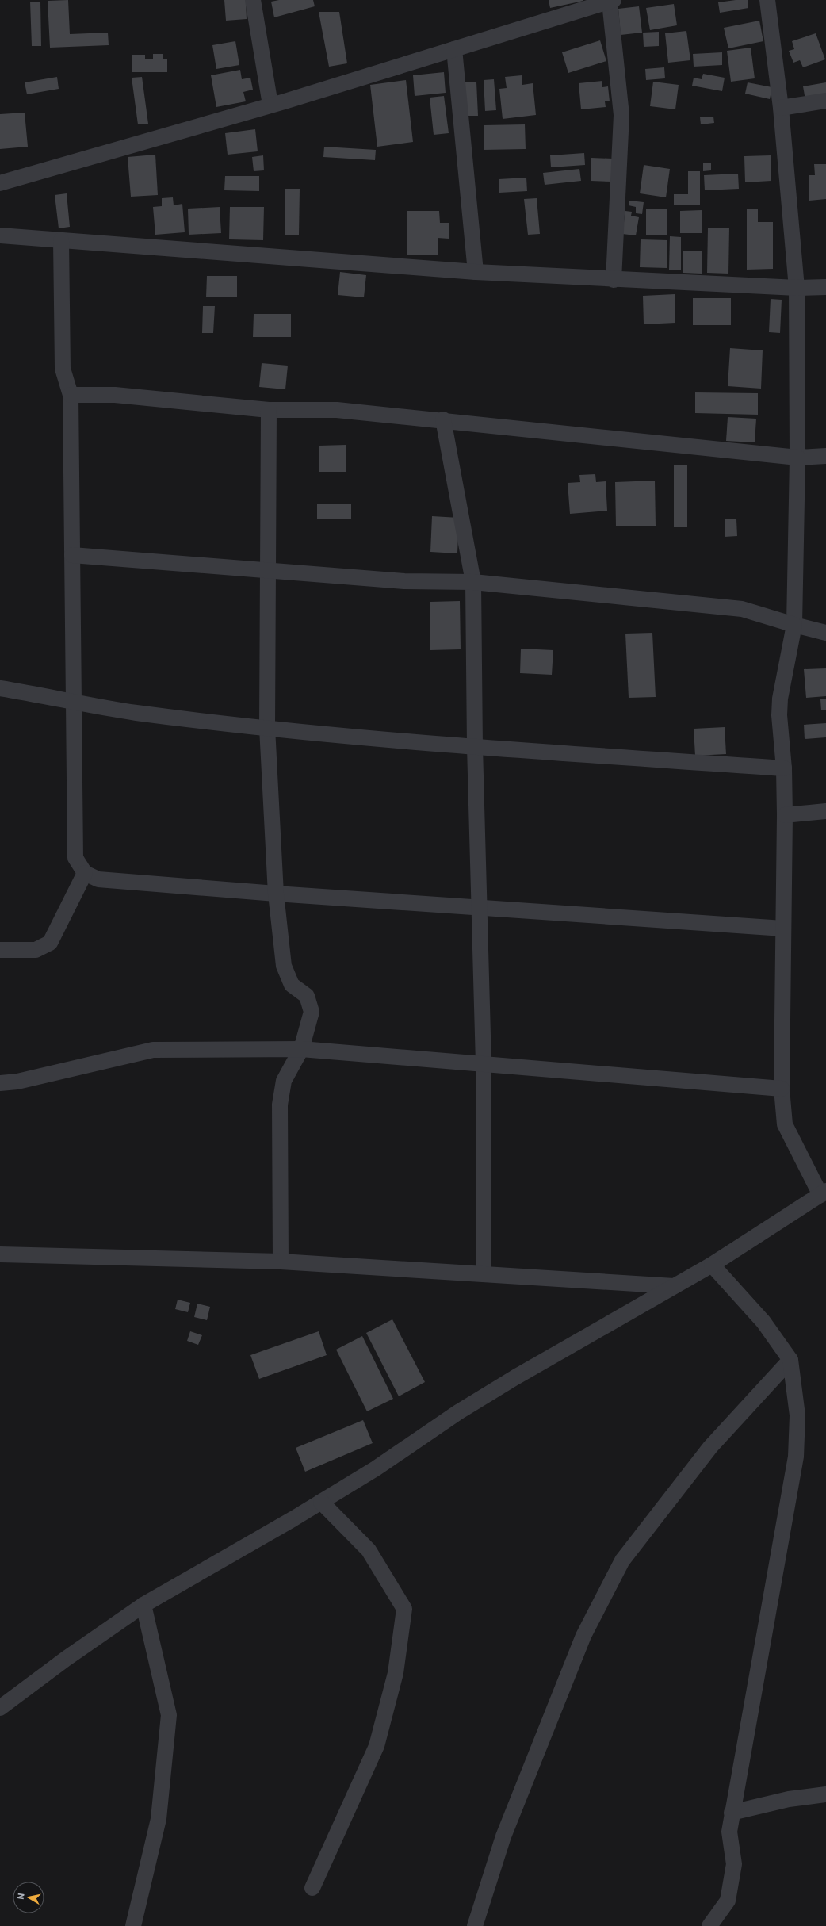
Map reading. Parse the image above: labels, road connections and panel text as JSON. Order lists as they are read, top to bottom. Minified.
{"north":"left"}
